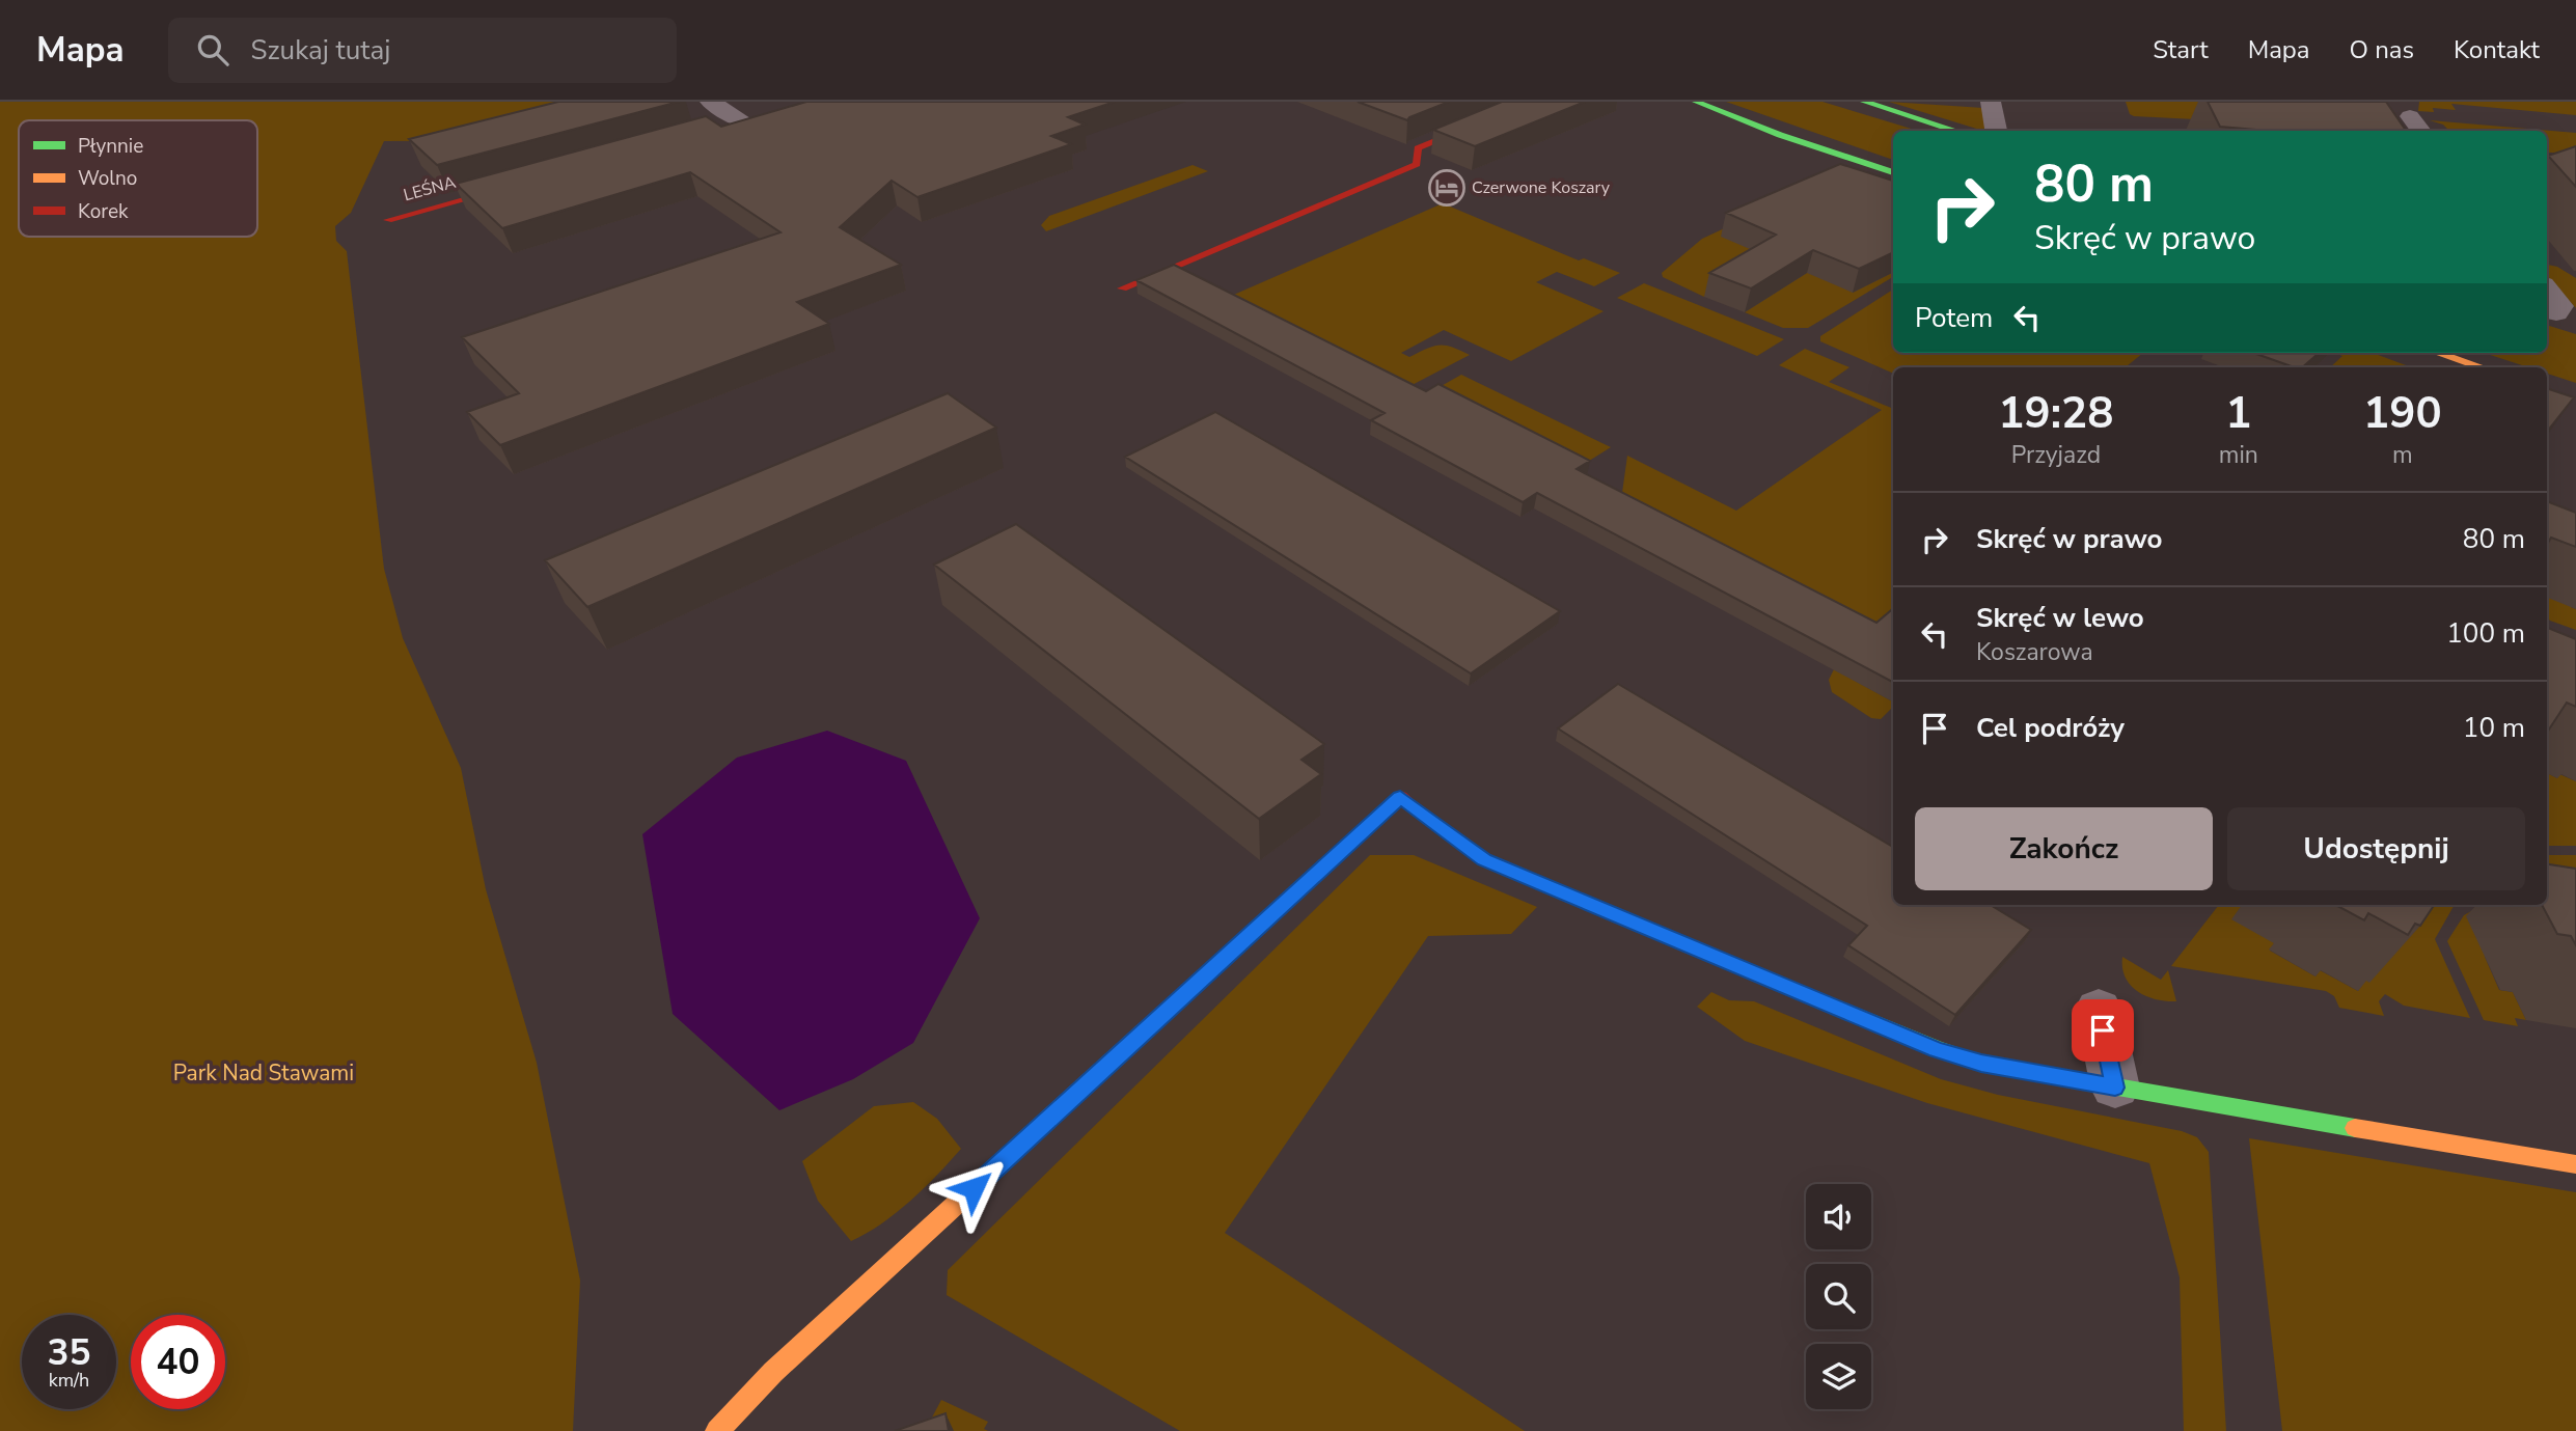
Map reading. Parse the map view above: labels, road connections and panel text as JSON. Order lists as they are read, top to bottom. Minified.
{"streets":{"street":["LEŚNA"]},"parks":["Park Nad Stawami"],"places":{"hotel":["Czerwone Koszary"]},"legend":["Płynnie","Wolno","Korek"],"page":{"header":"Mapa","search":"Szukaj tutaj","nav":["Start","Mapa","O nas","Kontakt"],"turn":["80 m","Skręć w prawo"],"then":"Potem","eta":["19:28","Przyjazd","1","min","190","m"],"list":[{"name":"Skręć w prawo","value":"80 m"},{"name":"Skręć w lewo","note":"Koszarowa","value":"100 m"},{"name":"Cel podróży","value":"10 m"}],"buttons":["Zakończ","Udostępnij"],"speed":"35 km/h","limit":"40"}}
